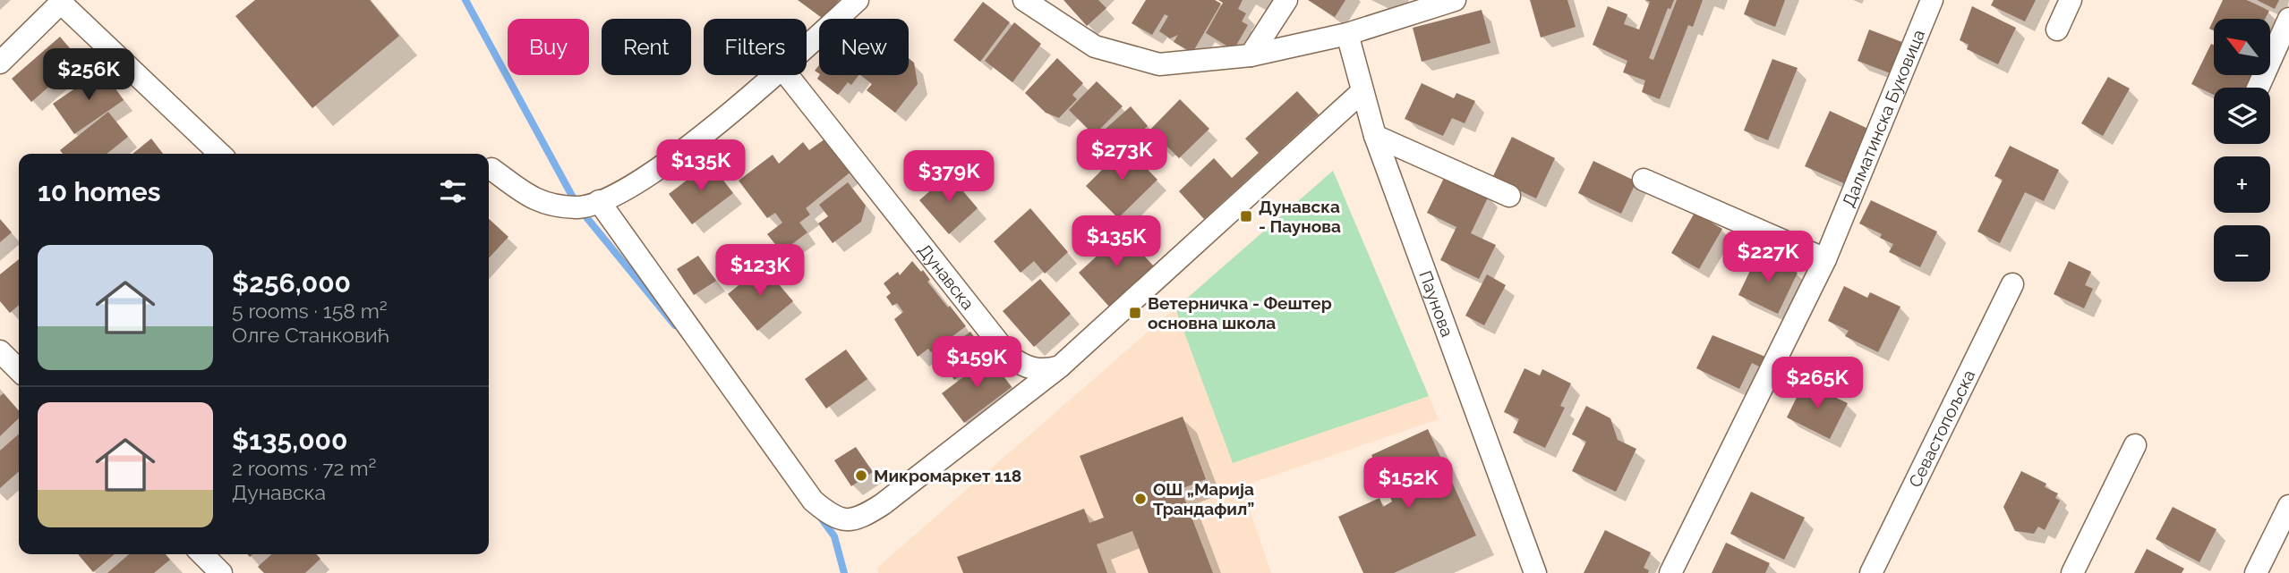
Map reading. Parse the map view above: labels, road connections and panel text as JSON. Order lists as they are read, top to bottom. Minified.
{"streets":{"street":["Далматинска Буковица","Дунавска","Паунова","Севастопољска"]},"places":{"transit":["Дунавска - Паунова","Ветерничка - Фештер основна школа"],"other":["Микромаркет 118","ОШ „Марија Трандафил”"]},"north":"top left","page":{"map_buttons":["+","−"],"chip":["Buy","Rent","Filters","New"],"price":["$256K","$273K","$135K","$379K","$135K","$227K","$123K","$159K","$265K","$152K"],"heading":"10 homes","list":[{"name":"$256,000","note":"5 rooms · 158 m² · Олге Станковић"},{"name":"$135,000","note":"2 rooms · 72 m² · Дунавска"}]}}
